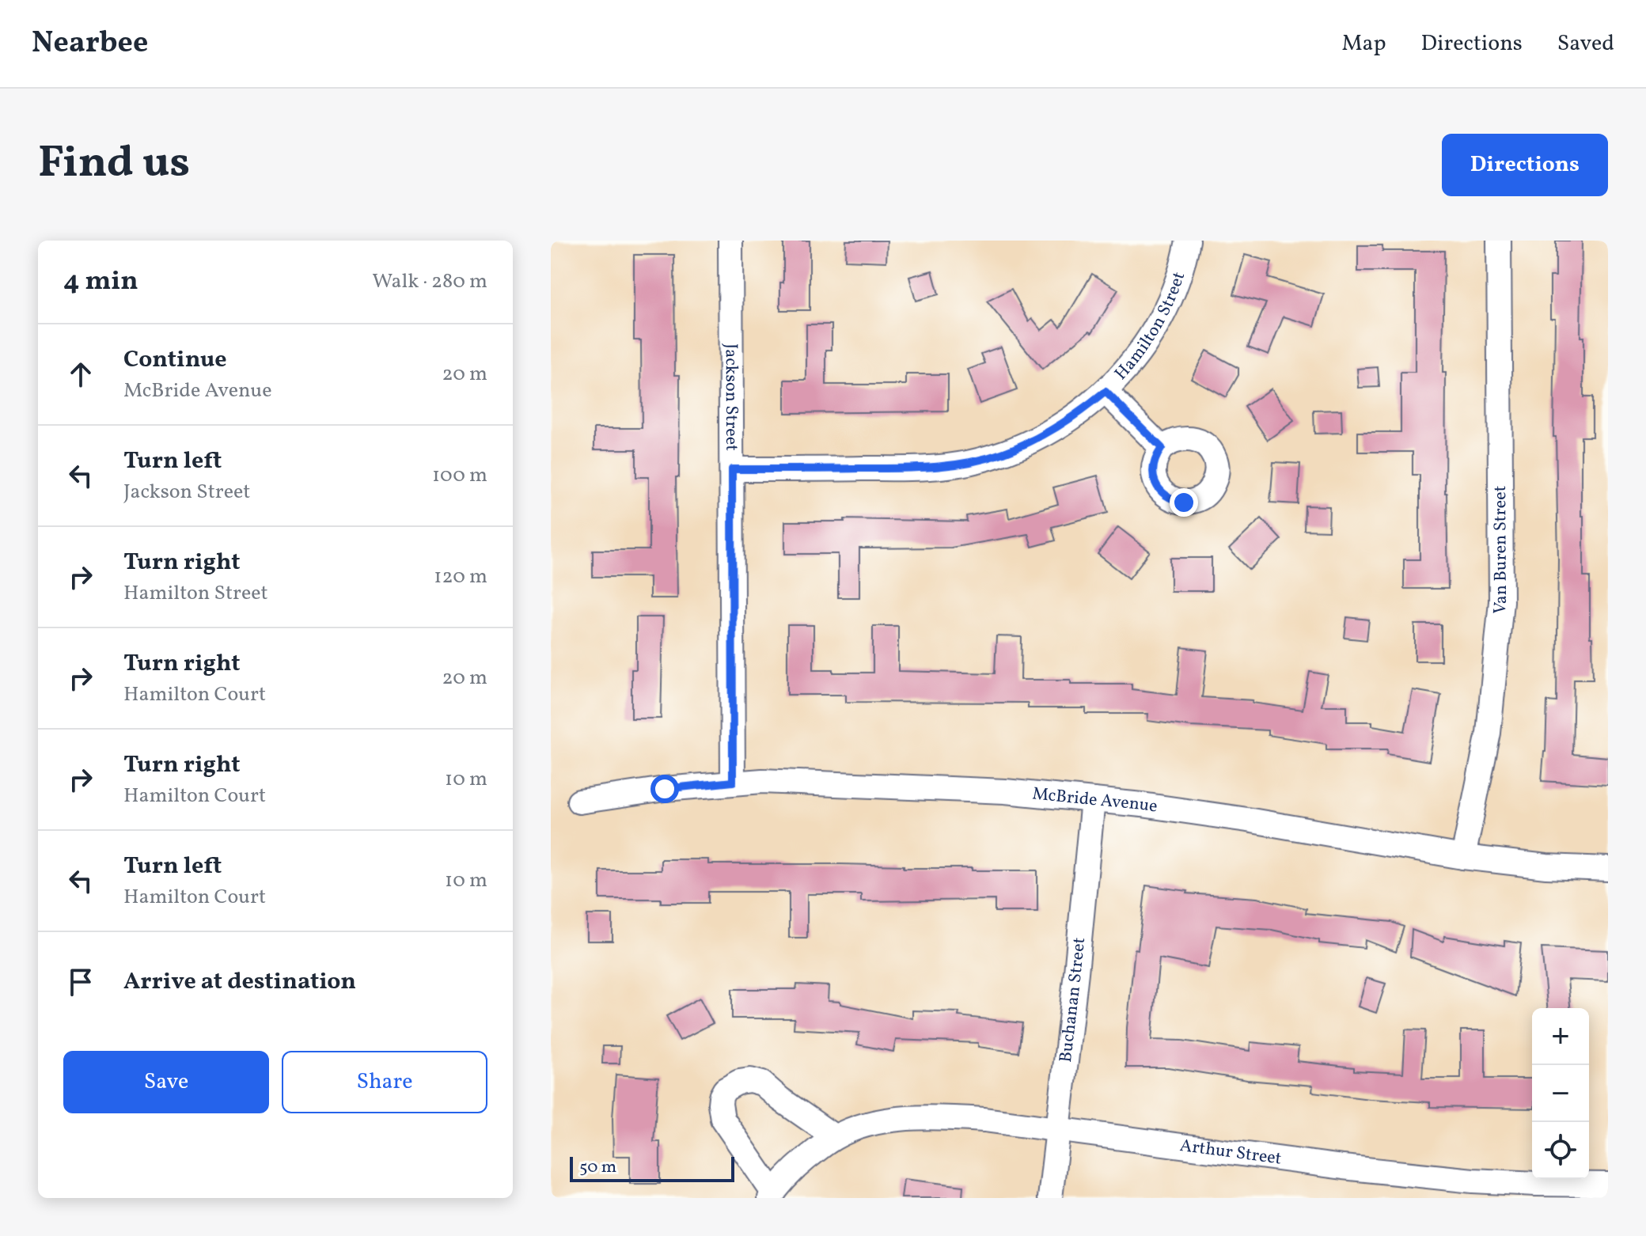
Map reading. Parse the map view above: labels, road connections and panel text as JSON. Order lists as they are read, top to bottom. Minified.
{"streets":{"street":["Hamilton Street","Jackson Street","Van Buren Street","McBride Avenue","Buchanan Street","Arthur Street"]},"crossings":[["Hamilton Street","Jackson Street"],["Jackson Street","McBride Avenue"],["Van Buren Street","McBride Avenue"],["McBride Avenue","Buchanan Street"],["Buchanan Street","Arthur Street"]],"scale_bar":"50 m","page":{"header":"Nearbee","nav":["Map","Directions","Saved"],"title":"Find us","buttons":["Directions",["Save","Share"]],"heading":["4 min","Walk · 280 m"],"list":[["Continue","McBride Avenue","20 m"],["Turn left","Jackson Street","100 m"],["Turn right","Hamilton Street","120 m"],["Turn right","Hamilton Court","20 m"],["Turn right","Hamilton Court","10 m"],["Turn left","Hamilton Court","10 m"],"Arrive at destination"],"map_buttons":["+","−"],"scale":"50 m"}}
